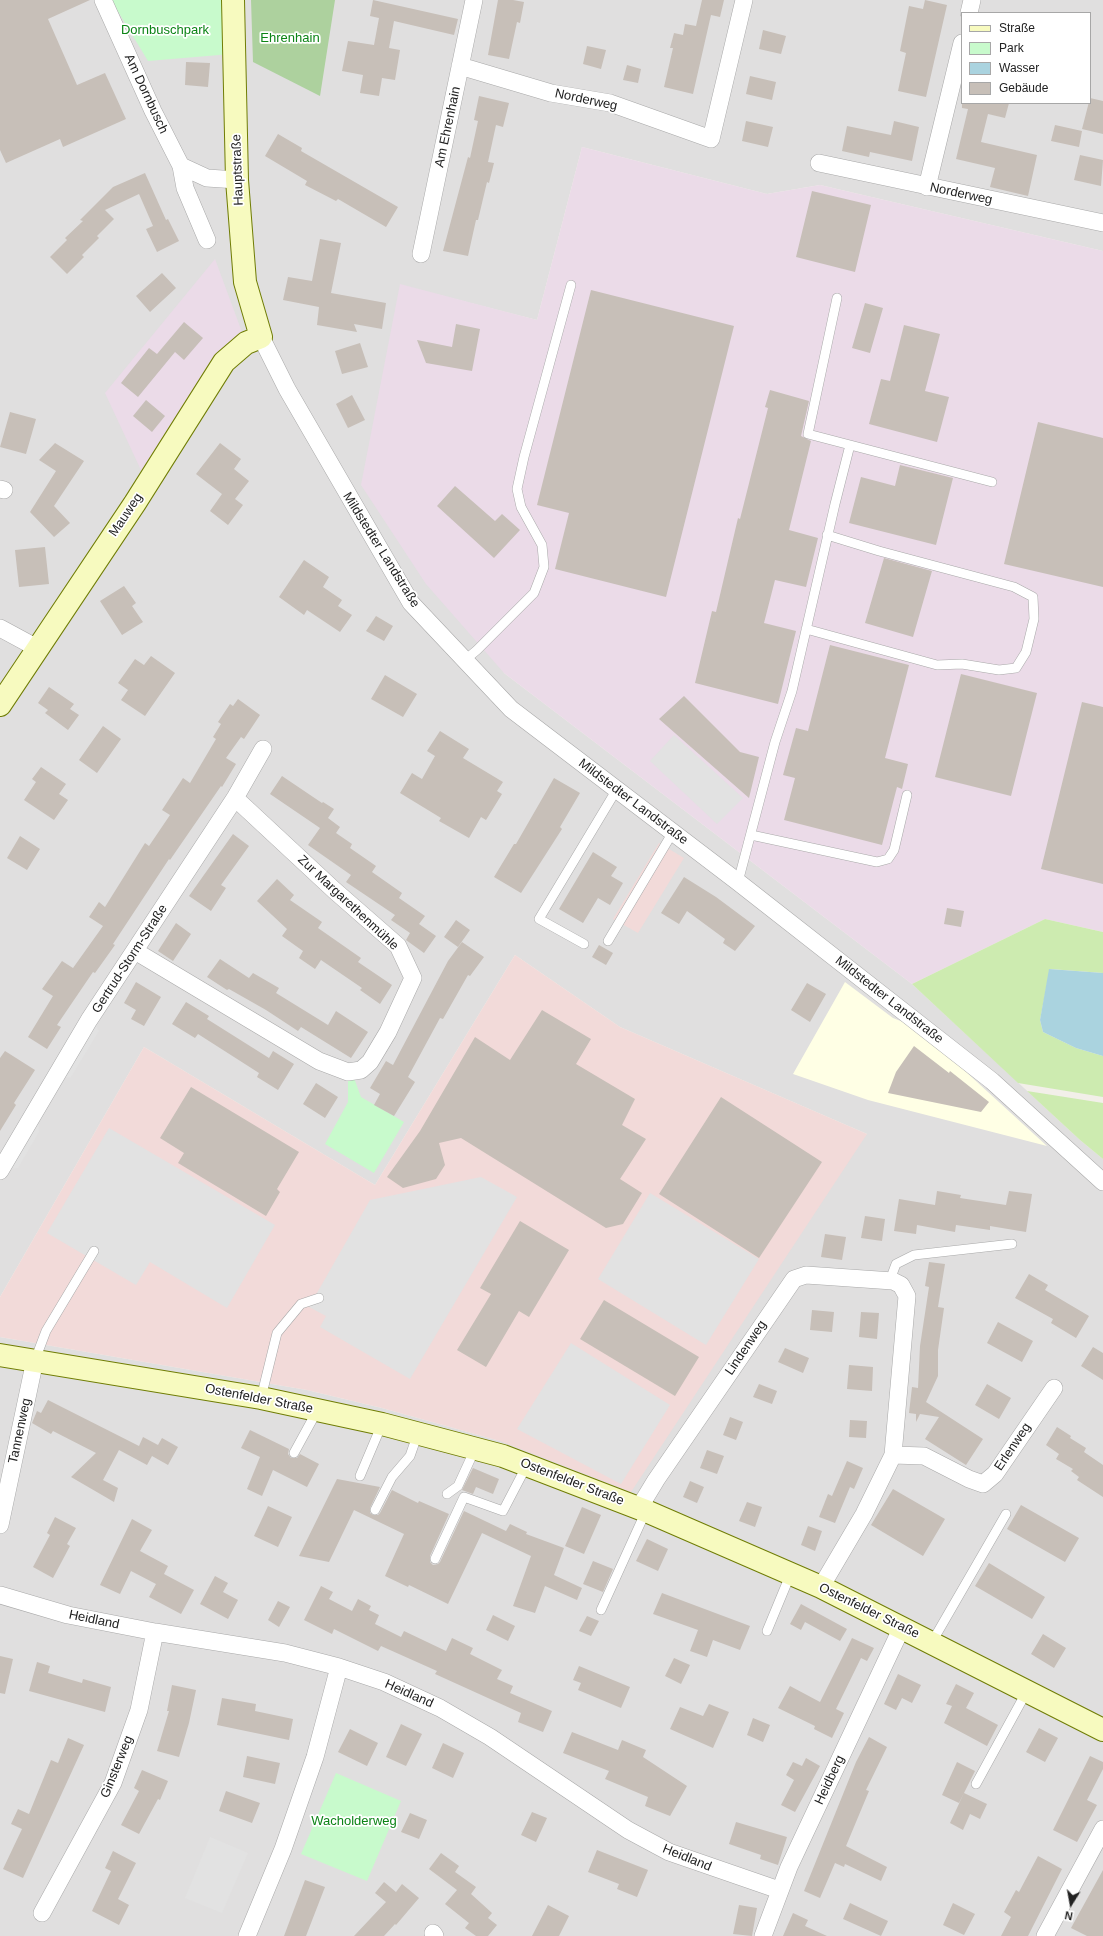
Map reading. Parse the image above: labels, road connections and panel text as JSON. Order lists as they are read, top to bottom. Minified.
{"streets":{"main road":["Hauptstraße","Mauweg","Ostenfelder Straße"],"street":["Am Dornbusch","Norderweg","Am Ehrenhain","Mildstedter Landstraße","Zur Margarethenmühle","Gertrud-Storm-Straße","Lindenweg","Tannenweg","Erlenweg","Heidland","Ginsterweg","Heidberg"]},"crossings":[["Norderweg","Am Ehrenhain"],["Hauptstraße","Mauweg"],["Hauptstraße","Mildstedter Landstraße"],["Mauweg","Mildstedter Landstraße"],["Zur Margarethenmühle","Gertrud-Storm-Straße"],["Lindenweg","Ostenfelder Straße"],["Ostenfelder Straße","Tannenweg"],["Ostenfelder Straße","Heidberg"],["Heidland","Ginsterweg"],["Heidland","Heidberg"]],"parks":["Dornbuschpark","Ehrenhain","Wacholderweg"],"legend":["Straße","Park","Wasser","Gebäude"],"north":"bottom"}
